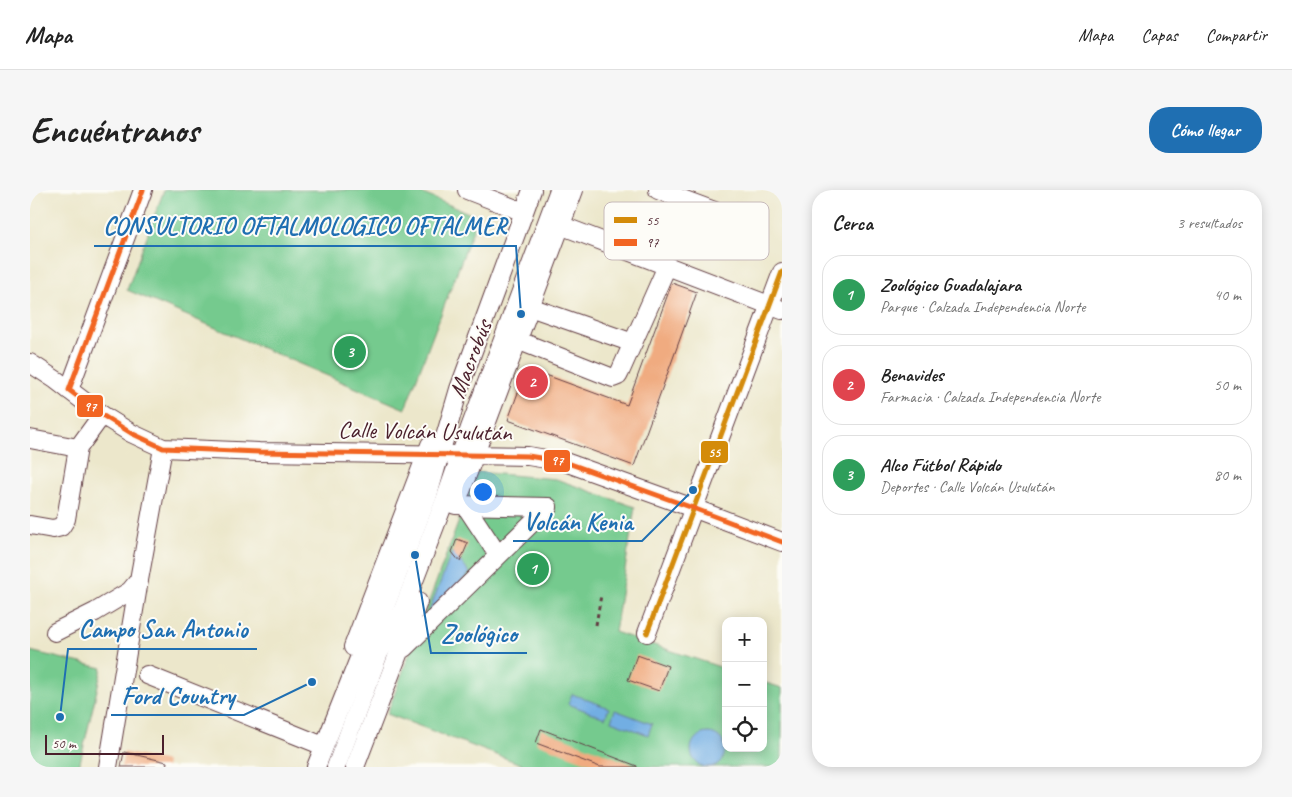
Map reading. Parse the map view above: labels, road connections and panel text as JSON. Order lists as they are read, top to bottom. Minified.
{"streets":{"street":["Macrobús","Calle Volcán Usulután"]},"crossings":[["Macrobús","Calle Volcán Usulután"]],"places":["CONSULTORIO OFTALMOLOGICO OFTALMER","Volcán Kenia","Zoológico","Ford Country","Campo San Antonio"],"lines":["transit line 97","transit line 55"],"legend":["55","97"],"scale_bar":"50 m","page":{"header":"Mapa","nav":["Mapa","Capas","Compartir"],"buttons":"Cómo llegar","title":"Encuéntranos","heading":["Cerca","3 resultados"],"list":[{"mark":"1","name":"Zoológico Guadalajara","note":"Parque · Calzada Independencia Norte","value":"40 m"},{"mark":"2","name":"Benavides","note":"Farmacia · Calzada Independencia Norte","value":"50 m"},{"mark":"3","name":"Alco Fútbol Rápido","note":"Deportes · Calle Volcán Usulután","value":"80 m"}],"pins":["3","2","1"],"map_buttons":["+","−"],"scale":"50 m"}}
